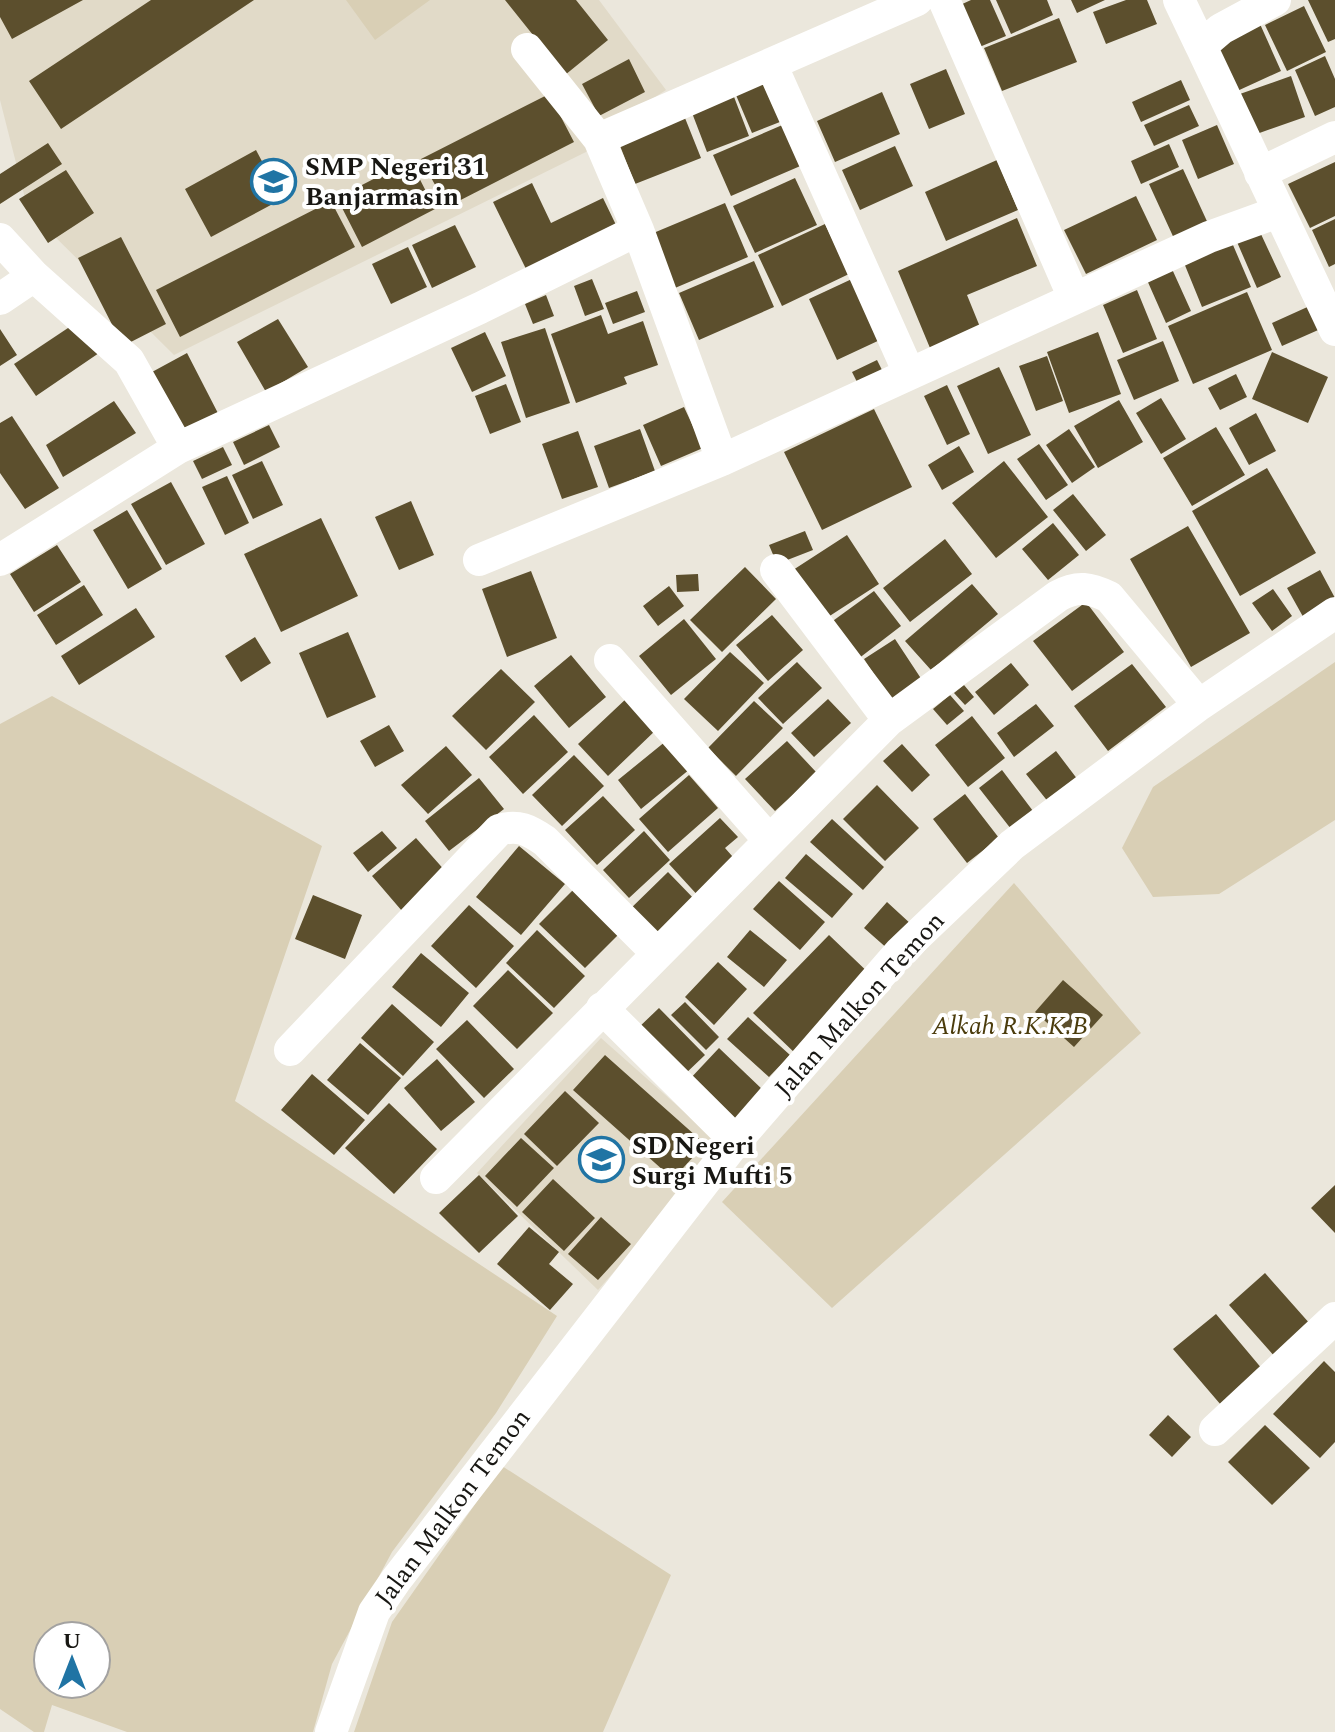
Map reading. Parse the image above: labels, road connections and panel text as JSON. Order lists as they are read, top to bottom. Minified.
{"streets":{"street":["Jalan Malkon Temon"]},"parks":["Alkah R.K.K.B"],"places":{"school or university":["SMP Negeri 31 Banjarmasin","SD Negeri Surgi Mufti 5"]},"north":"top"}
